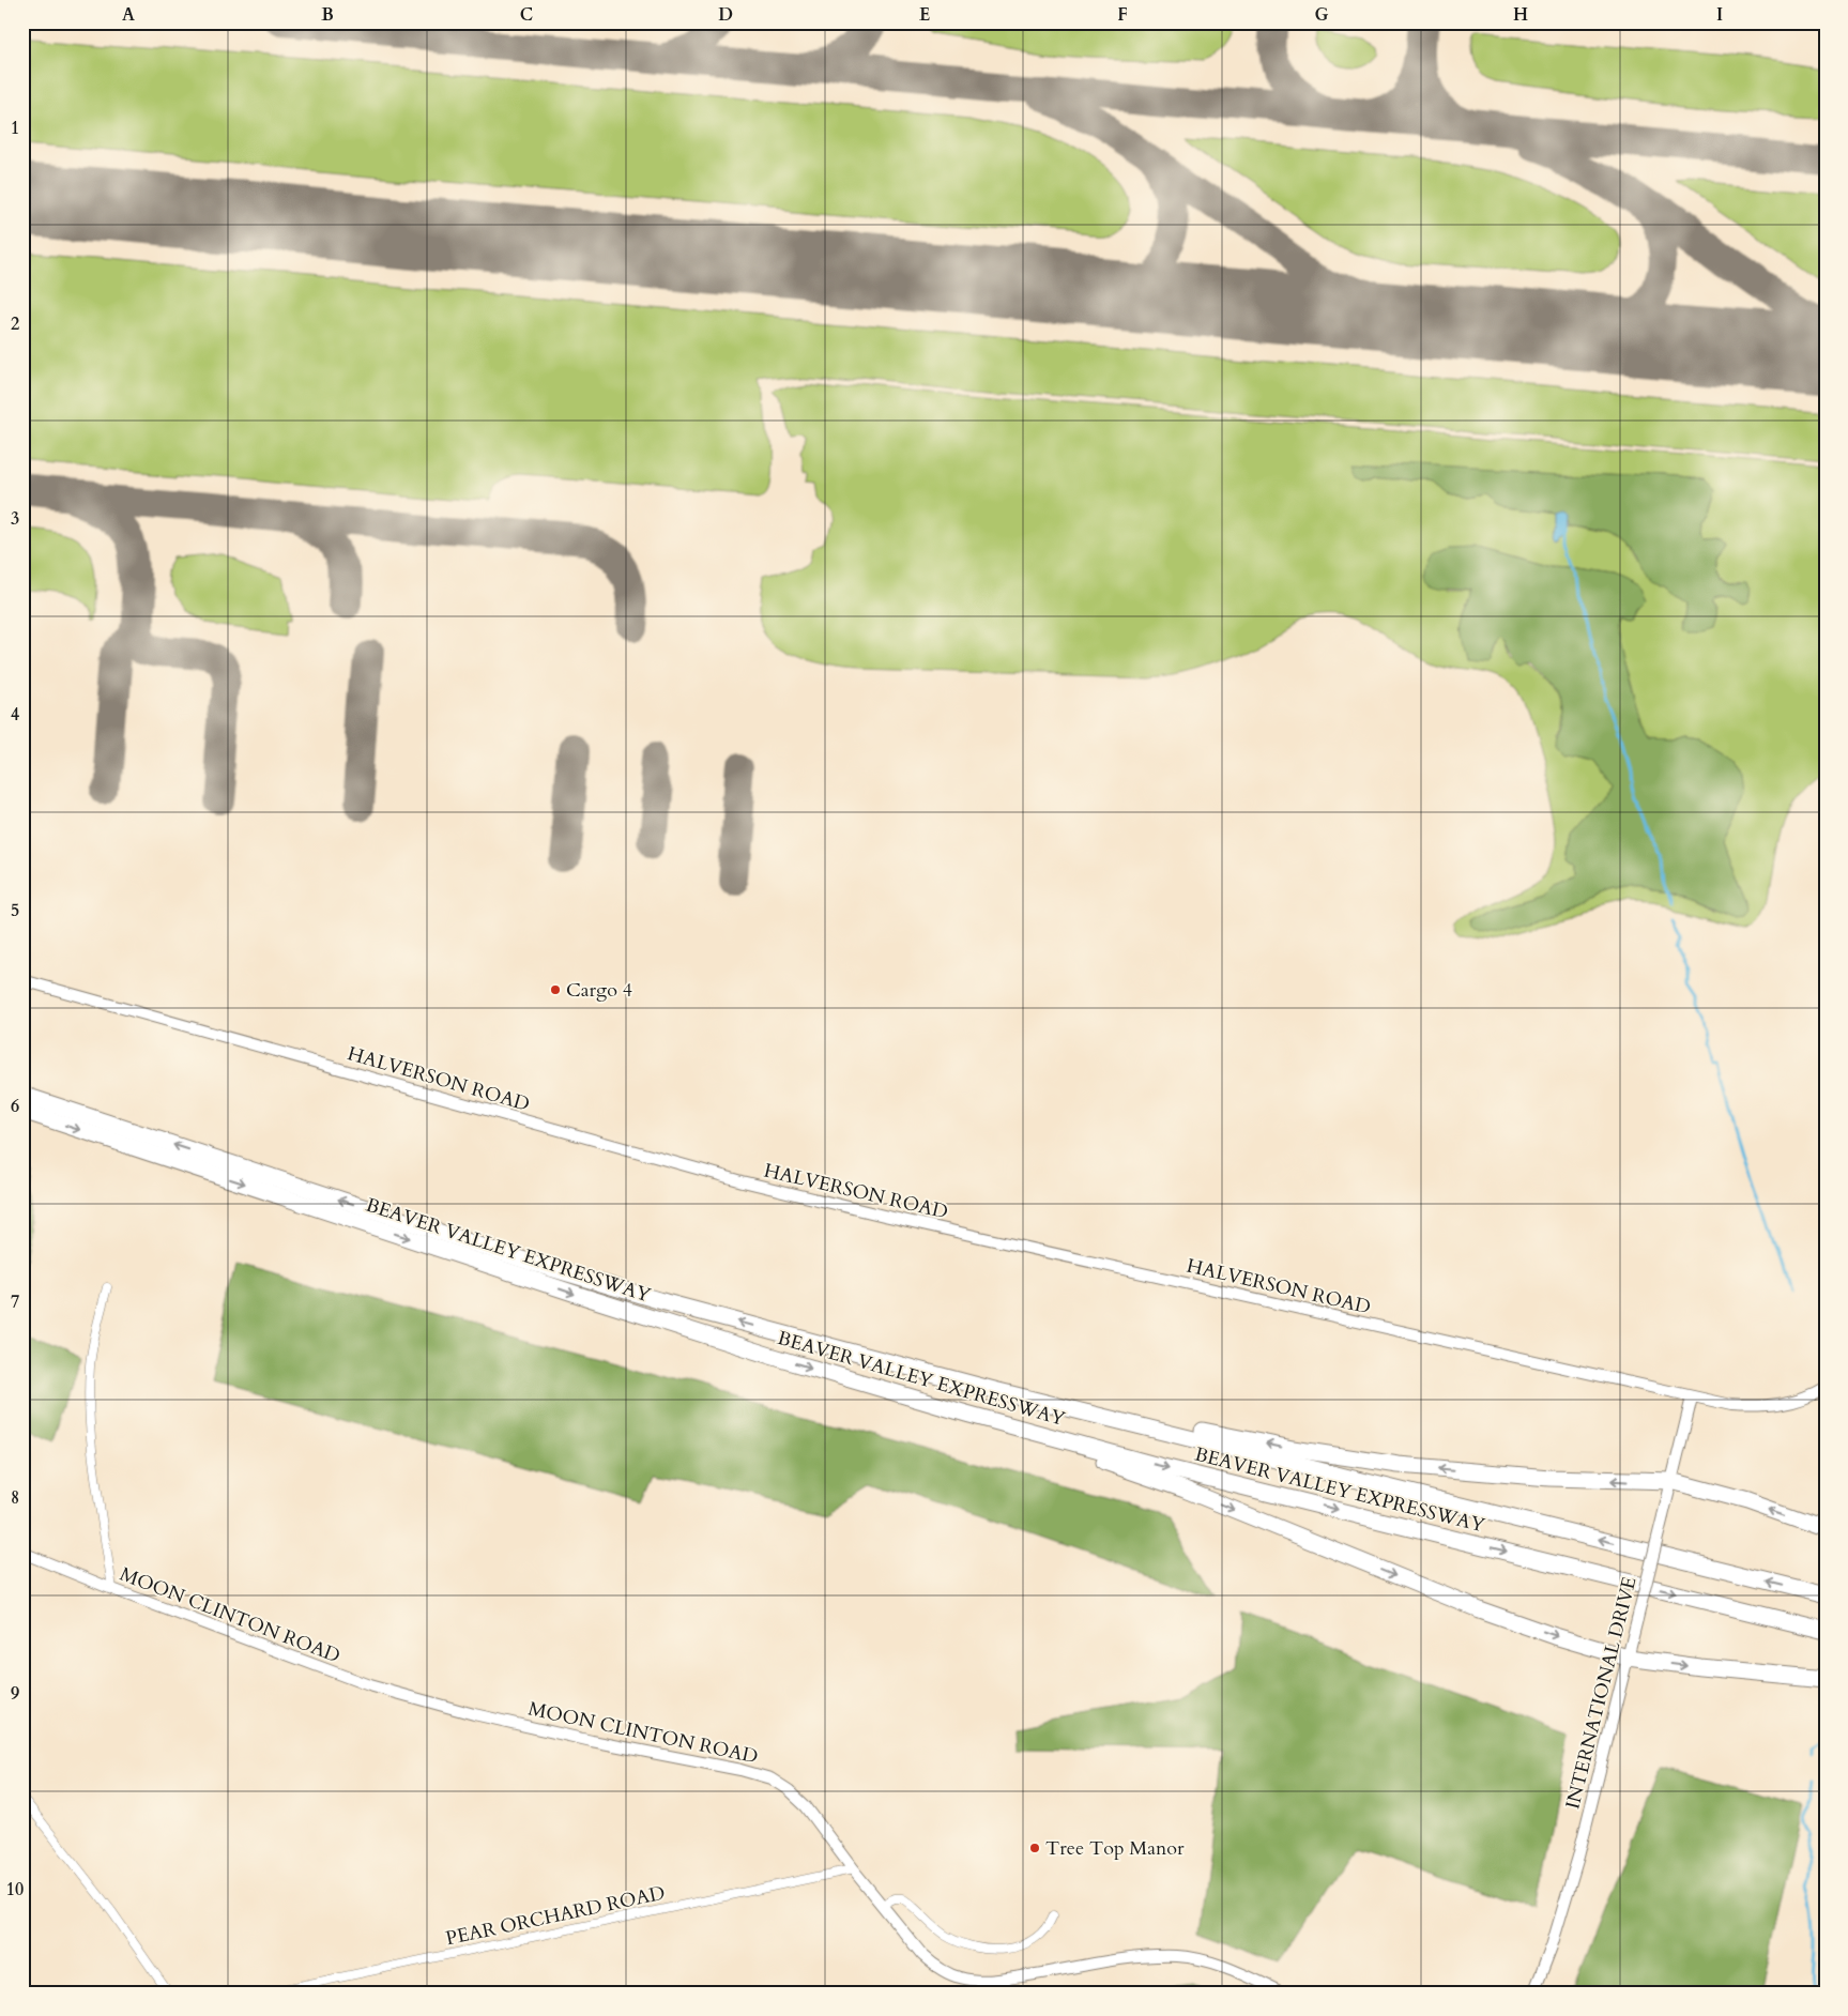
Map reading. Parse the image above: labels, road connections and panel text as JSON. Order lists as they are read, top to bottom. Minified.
{"streets":{"highway":["BEAVER VALLEY EXPRESSWAY"],"street":["HALVERSON ROAD","MOON CLINTON ROAD","INTERNATIONAL DRIVE","PEAR ORCHARD ROAD"]},"crossings":[["HALVERSON ROAD","INTERNATIONAL DRIVE"],["MOON CLINTON ROAD","PEAR ORCHARD ROAD"]],"places":["Cargo 4","Tree Top Manor"],"grid":{"columns":["A","B","C","D","E","F","G","H","I"],"rows":["1","2","3","4","5","6","7","8","9","10"]}}
